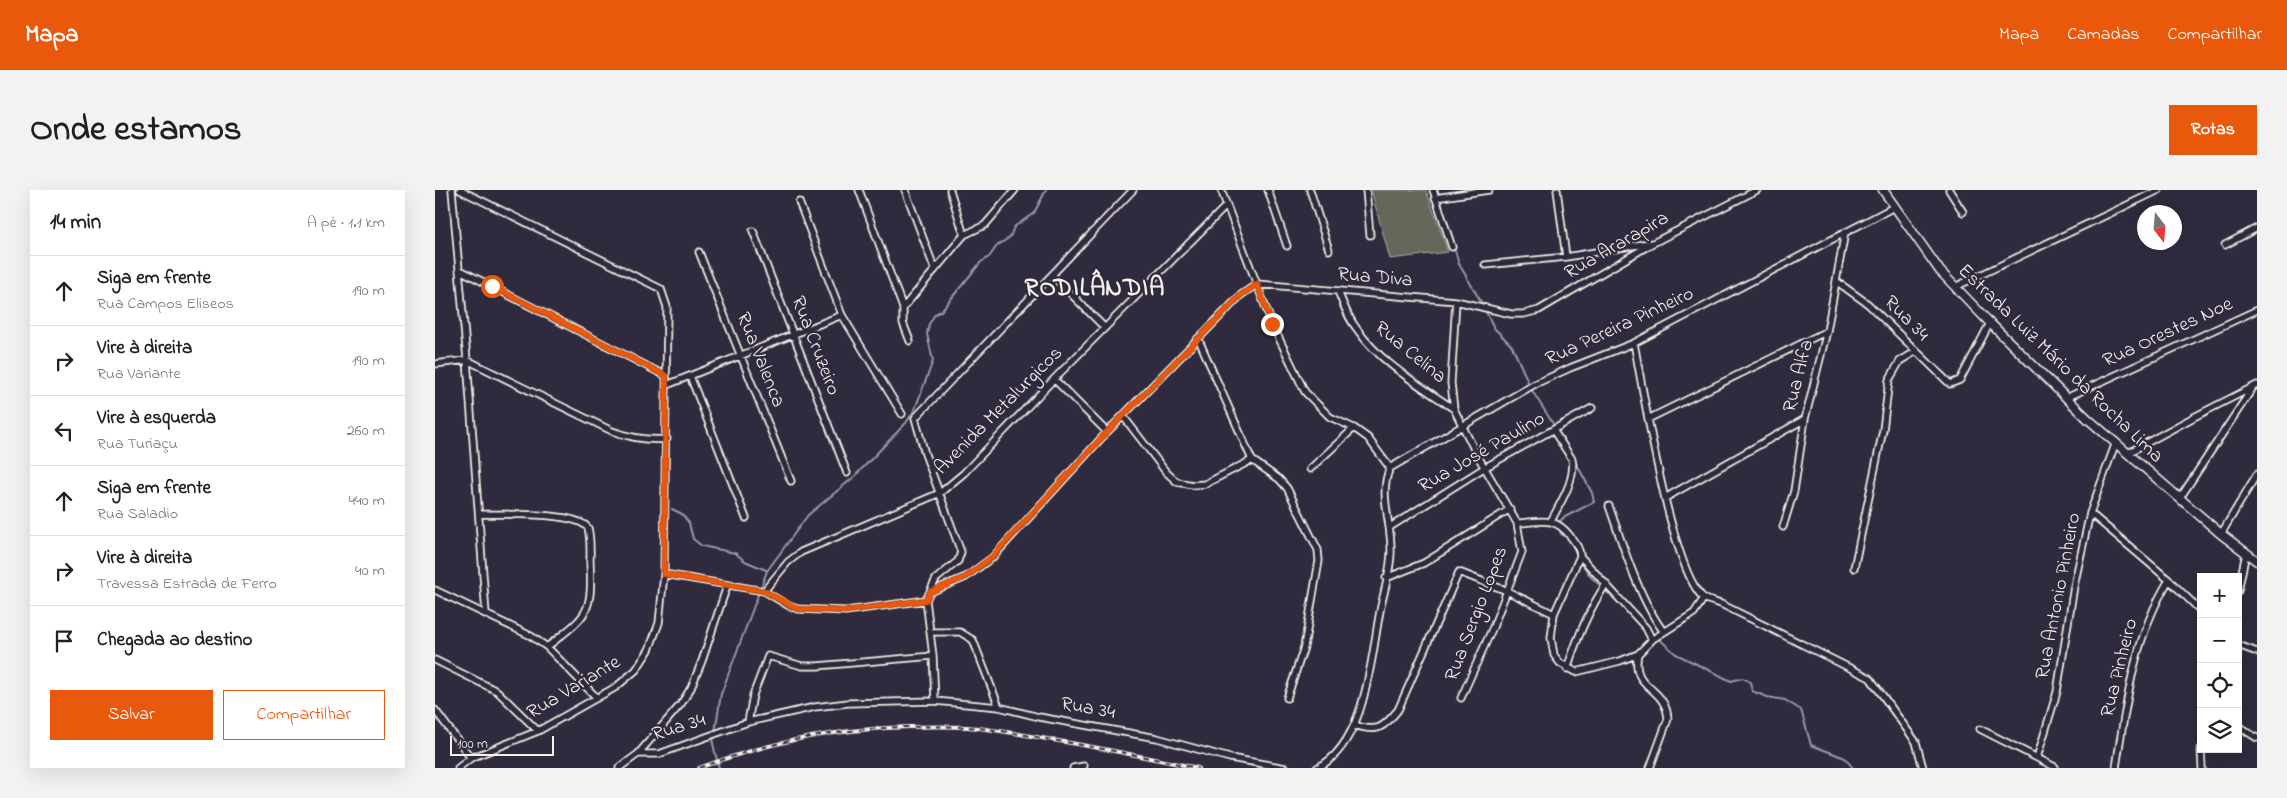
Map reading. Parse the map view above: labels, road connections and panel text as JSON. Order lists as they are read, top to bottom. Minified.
{"streets":{"main road":["Estrada Luiz Mário da Rocha Lima"],"street":["Rua Ararapira","Rua Diva","Rua 34","Rua Pereira Pinheiro","Rua Orestes Noe","Rua Cruzeiro","Rua Celina","Rua Valenca","Rua Alfa","Avenida Metalurgicos","Rua José Paulino","Rua Antonio Pinheiro","Rua Sergio Lopes","Rua Pinheiro","Rua Variante"]},"crossings":[["Rua Ararapira","Rua Diva"],["Rua Diva","Rua Celina"],["Rua 34","Estrada Luiz Mário da Rocha Lima"],["Rua 34","Rua Alfa"],["Rua Pereira Pinheiro","Estrada Luiz Mário da Rocha Lima"],["Rua Pereira Pinheiro","Rua Alfa"],["Rua Pereira Pinheiro","Rua Sergio Lopes"],["Rua Orestes Noe","Estrada Luiz Mário da Rocha Lima"],["Rua Celina","Rua Sergio Lopes"],["Estrada Luiz Mário da Rocha Lima","Rua Antonio Pinheiro"],["Rua José Paulino","Rua Sergio Lopes"]],"districts":["RODILÂNDIA"],"scale_bar":"100 m","north":"bottom","page":{"header":"Mapa","nav":["Mapa","Camadas","Compartilhar"],"title":"Onde estamos","buttons":["Rotas",["Salvar","Compartilhar"]],"heading":["14 min","A pé · 1.1 km"],"list":[["Siga em frente","Rua Campos Eliseos","190 m"],["Vire à direita","Rua Variante","190 m"],["Vire à esquerda","Rua Turiaçu","260 m"],["Siga em frente","Rua Saladio","440 m"],["Vire à direita","Travessa Estrada de Ferro","40 m"],"Chegada ao destino"],"map_buttons":["+","−"],"scale":"100 m"}}
